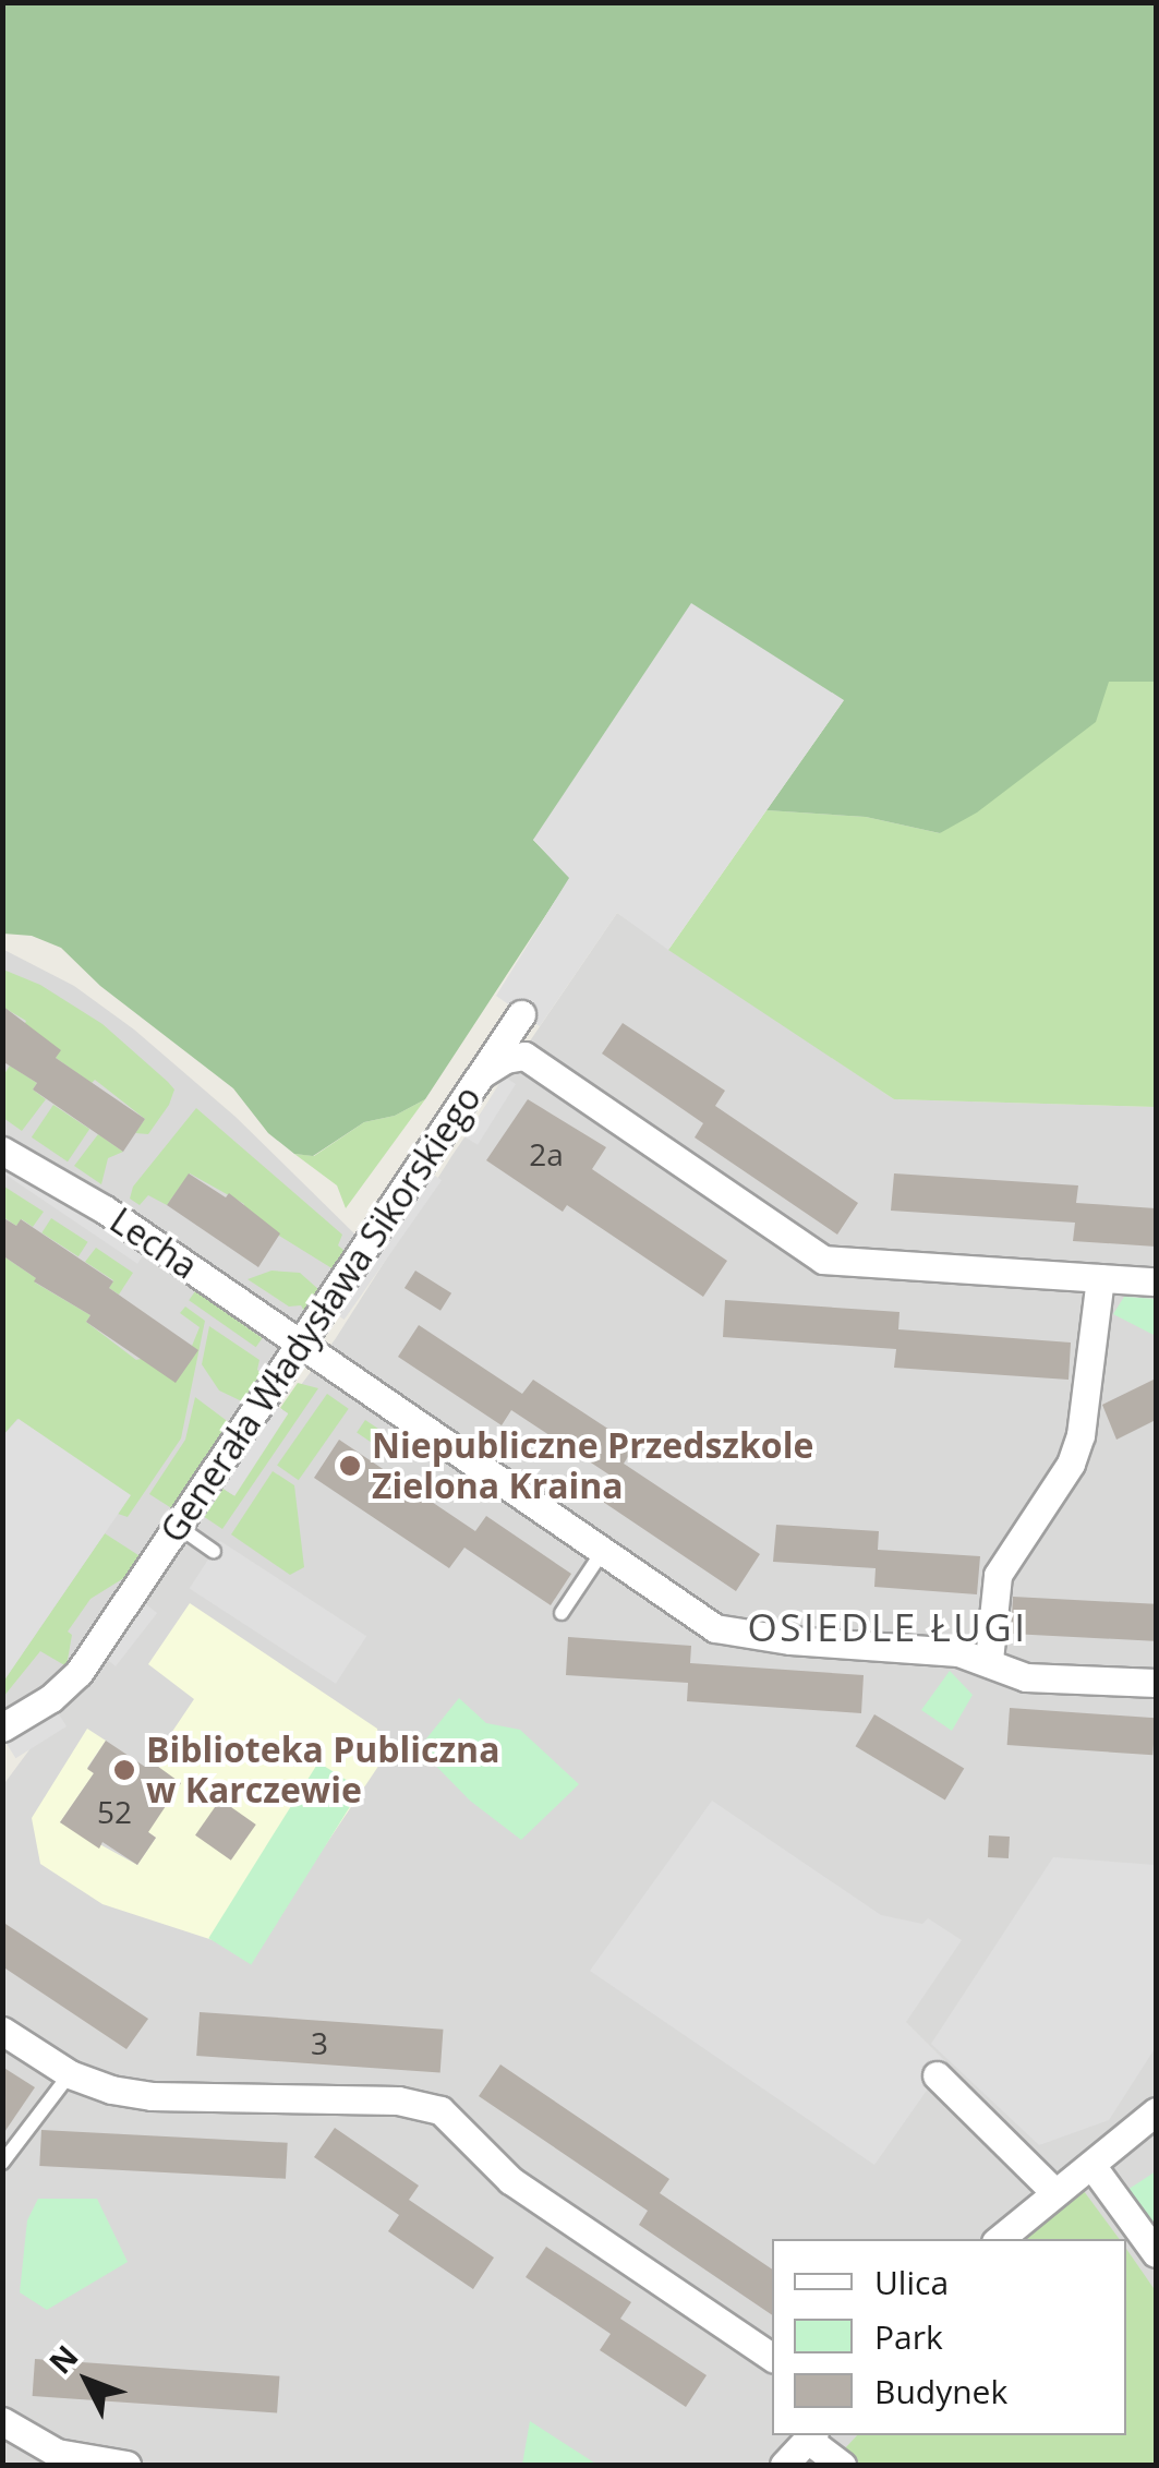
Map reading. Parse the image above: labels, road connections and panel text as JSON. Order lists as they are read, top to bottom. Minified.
{"streets":{"street":["Lecha","Generała Władysława Sikorskiego"]},"crossings":[["Lecha","Generała Władysława Sikorskiego"]],"districts":["OSIEDLE ŁUGI"],"places":["Niepubliczne Przedszkole Zielona Kraina","Biblioteka Publiczna w Karczewie"],"house_numbers":["2a","52","3"],"legend":["Ulica","Park","Budynek"],"north":"top left"}
